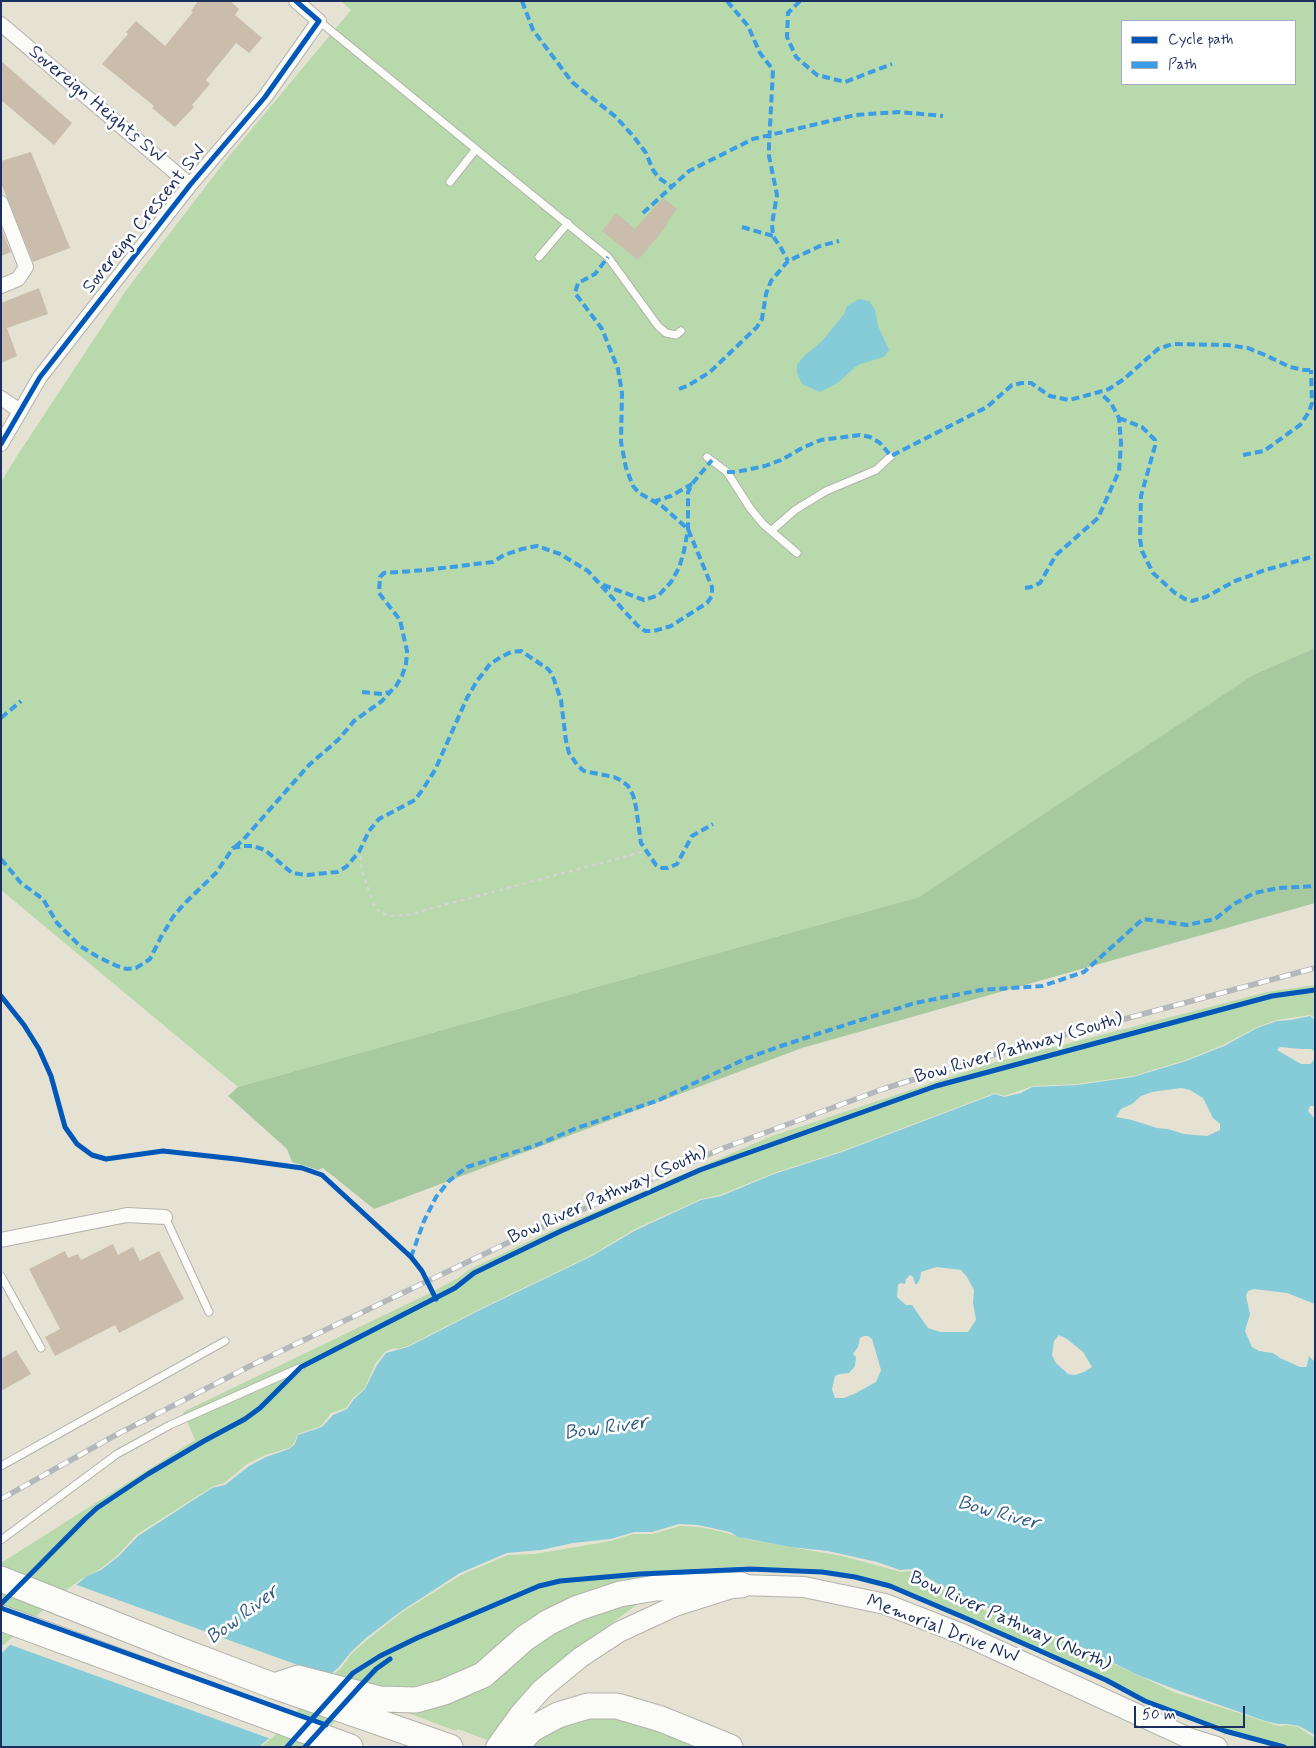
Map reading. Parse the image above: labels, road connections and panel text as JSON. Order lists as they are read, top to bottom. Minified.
{"streets":{"main road":["Memorial Drive NW"],"street":["Sovereign Heights SW","Sovereign Crescent SW"],"cycle path":["Bow River Pathway (South)","Bow River Pathway (North)"]},"crossings":[["Sovereign Heights SW","Sovereign Crescent SW"]],"water":["Bow River"],"legend":["Cycle path","Path"],"scale_bar":"50 m"}
